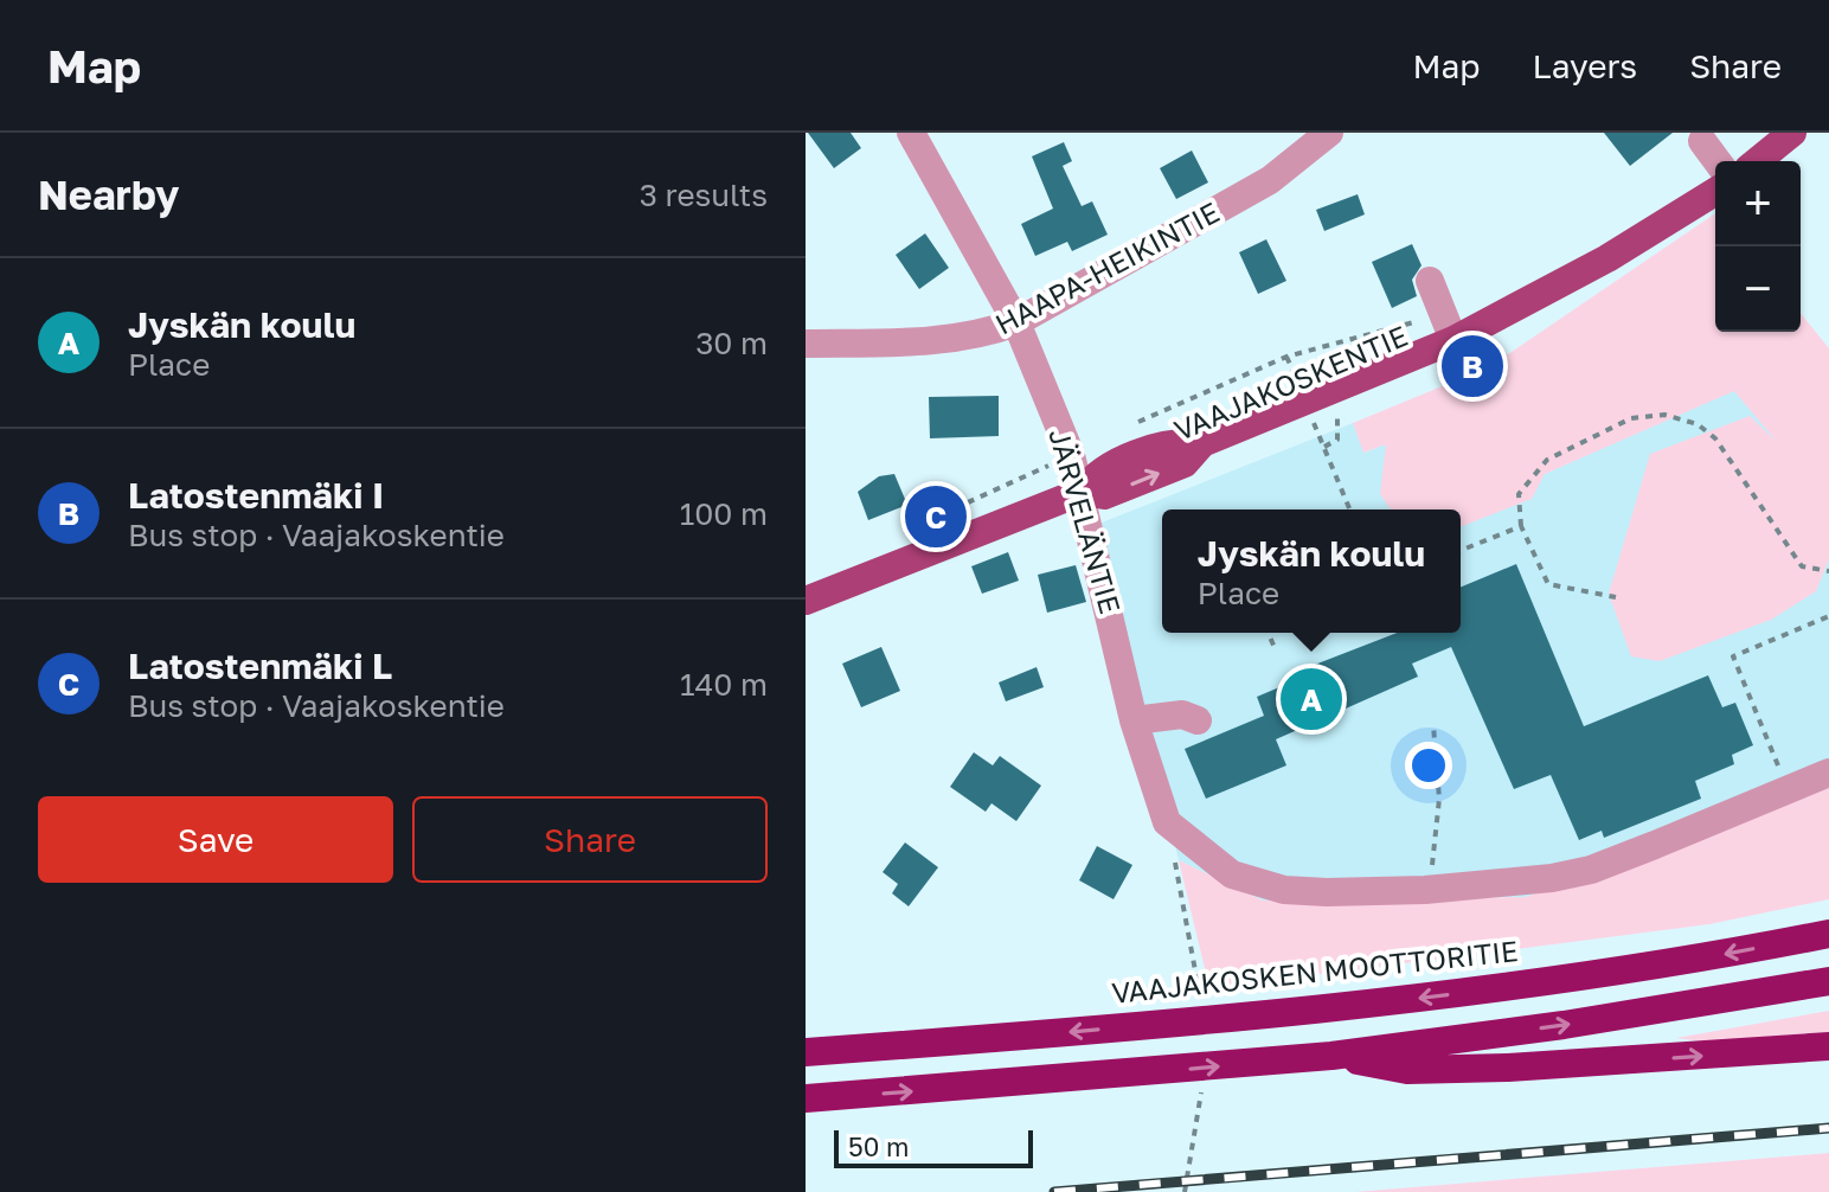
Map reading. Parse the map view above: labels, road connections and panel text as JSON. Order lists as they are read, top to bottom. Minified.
{"streets":{"highway":["VAAJAKOSKEN MOOTTORITIE"],"main road":["VAAJAKOSKENTIE"],"street":["HAAPA-HEIKINTIE","JÄRVELÄNTIE"]},"crossings":[["HAAPA-HEIKINTIE","JÄRVELÄNTIE"],["VAAJAKOSKENTIE","JÄRVELÄNTIE"]],"scale_bar":"50 m","page":{"header":"Map","nav":["Map","Layers","Share"],"heading":["Nearby","3 results"],"map_buttons":["+","−"],"list":[{"mark":"A","name":"Jyskän koulu","note":"Place","value":"30 m"},{"mark":"B","name":"Latostenmäki I","note":"Bus stop · Vaajakoskentie","value":"100 m"},{"mark":"C","name":"Latostenmäki L","note":"Bus stop · Vaajakoskentie","value":"140 m"}],"pins":["B","C","A"],"popup":["Jyskän koulu","Place"],"buttons":["Save","Share"],"scale":"50 m"}}
